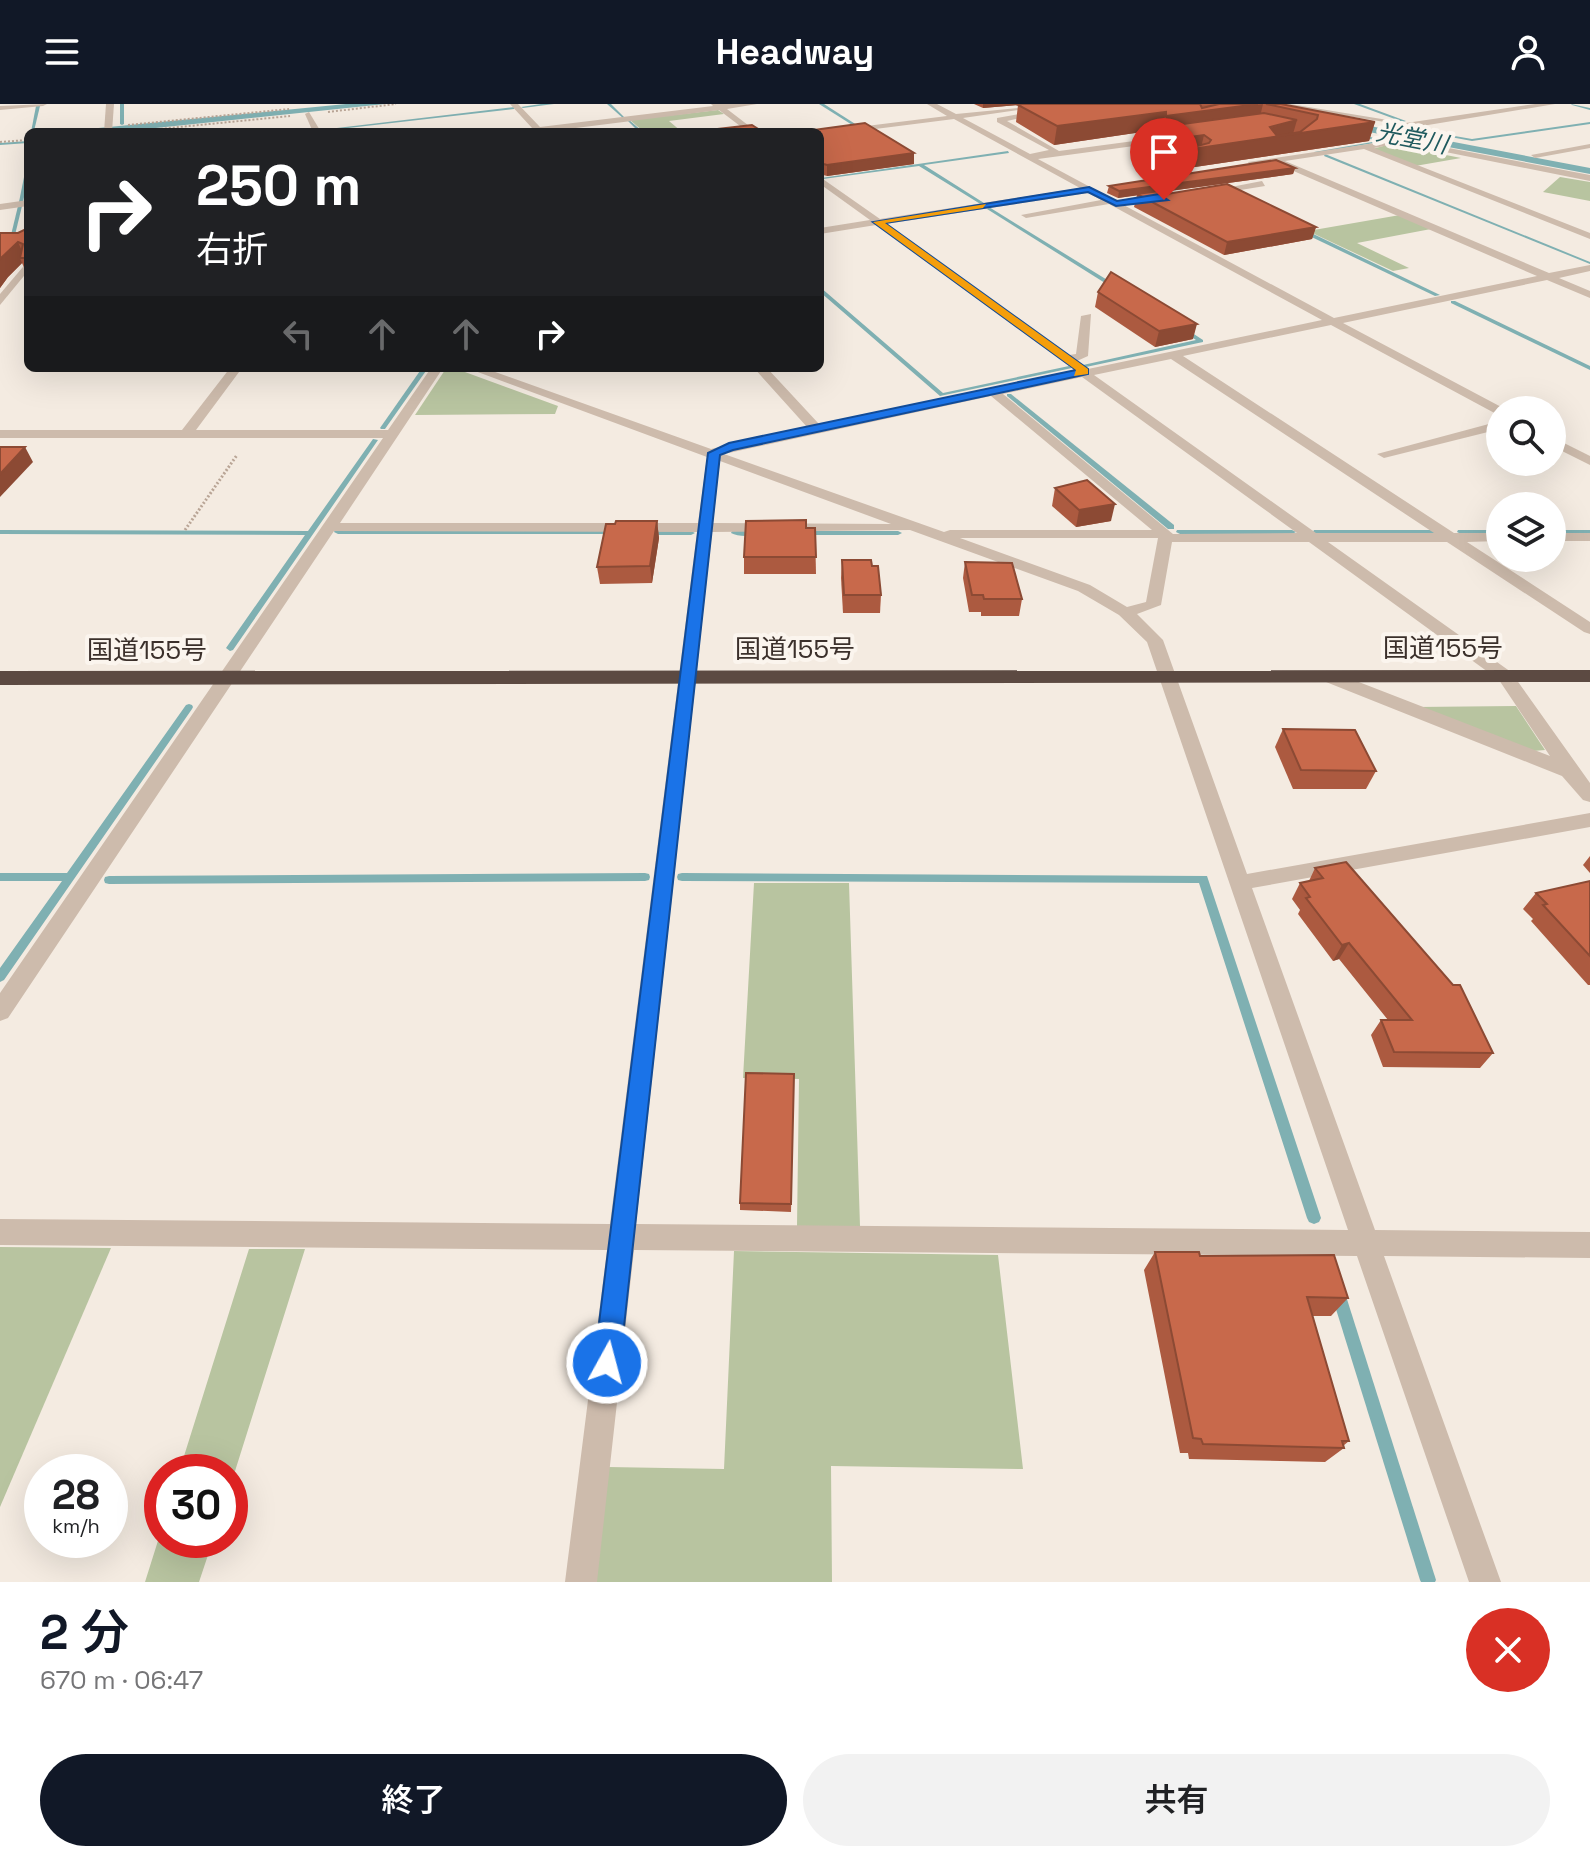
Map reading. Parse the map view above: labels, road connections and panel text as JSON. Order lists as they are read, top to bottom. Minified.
{"streets":{"highway":["国道155号"]},"water":["光堂川"],"page":{"header":"Headway","turn":["250 m","右折"],"speed":"28 km/h","limit":"30","heading":["2 分","670 m · 06:47"],"buttons":["終了","共有"]}}
